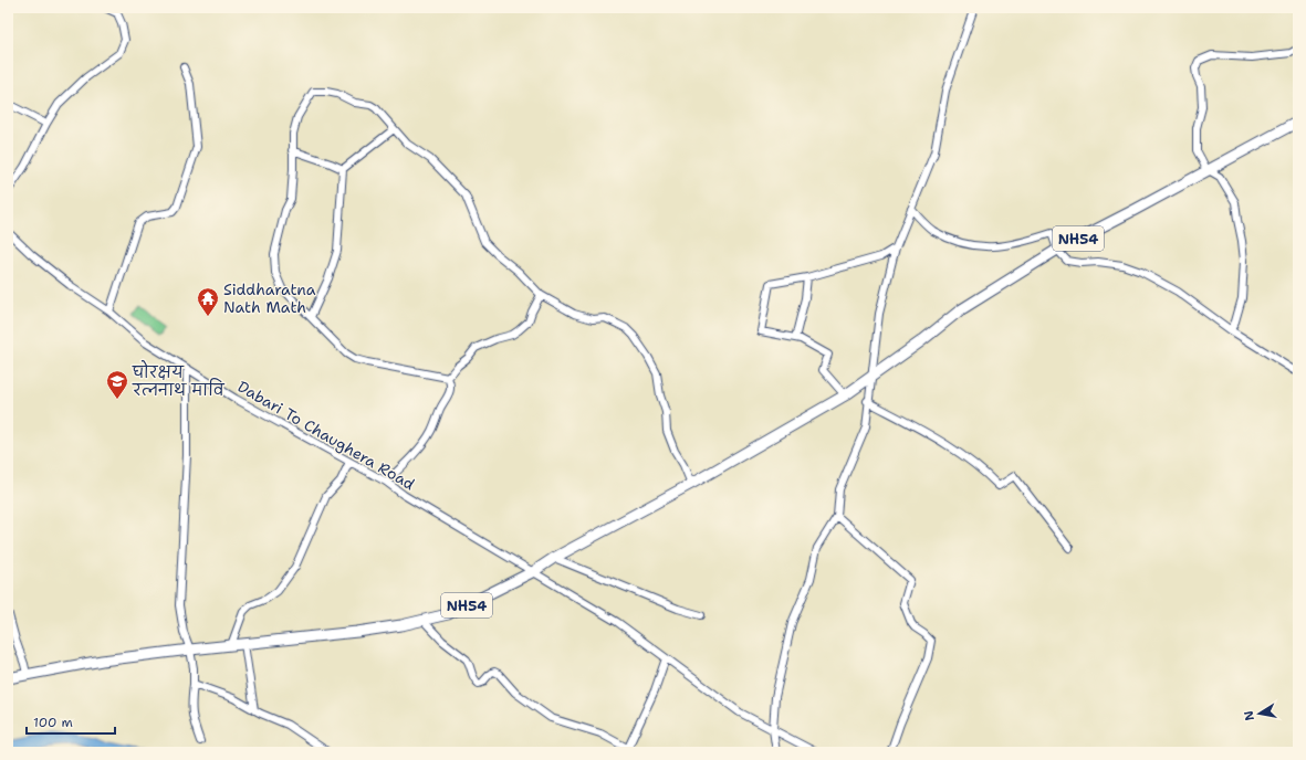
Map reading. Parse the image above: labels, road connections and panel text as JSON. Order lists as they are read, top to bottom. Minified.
{"streets":{"main road":["NH54"],"street":["Dabari To Chaughera Road"]},"crossings":[["NH54","Dabari To Chaughera Road"]],"places":{"temple":["Siddharatna Nath Math"],"school or university":["घोरक्षय रत्ननाथ मावि"]},"scale_bar":"100 m","north":"left"}
